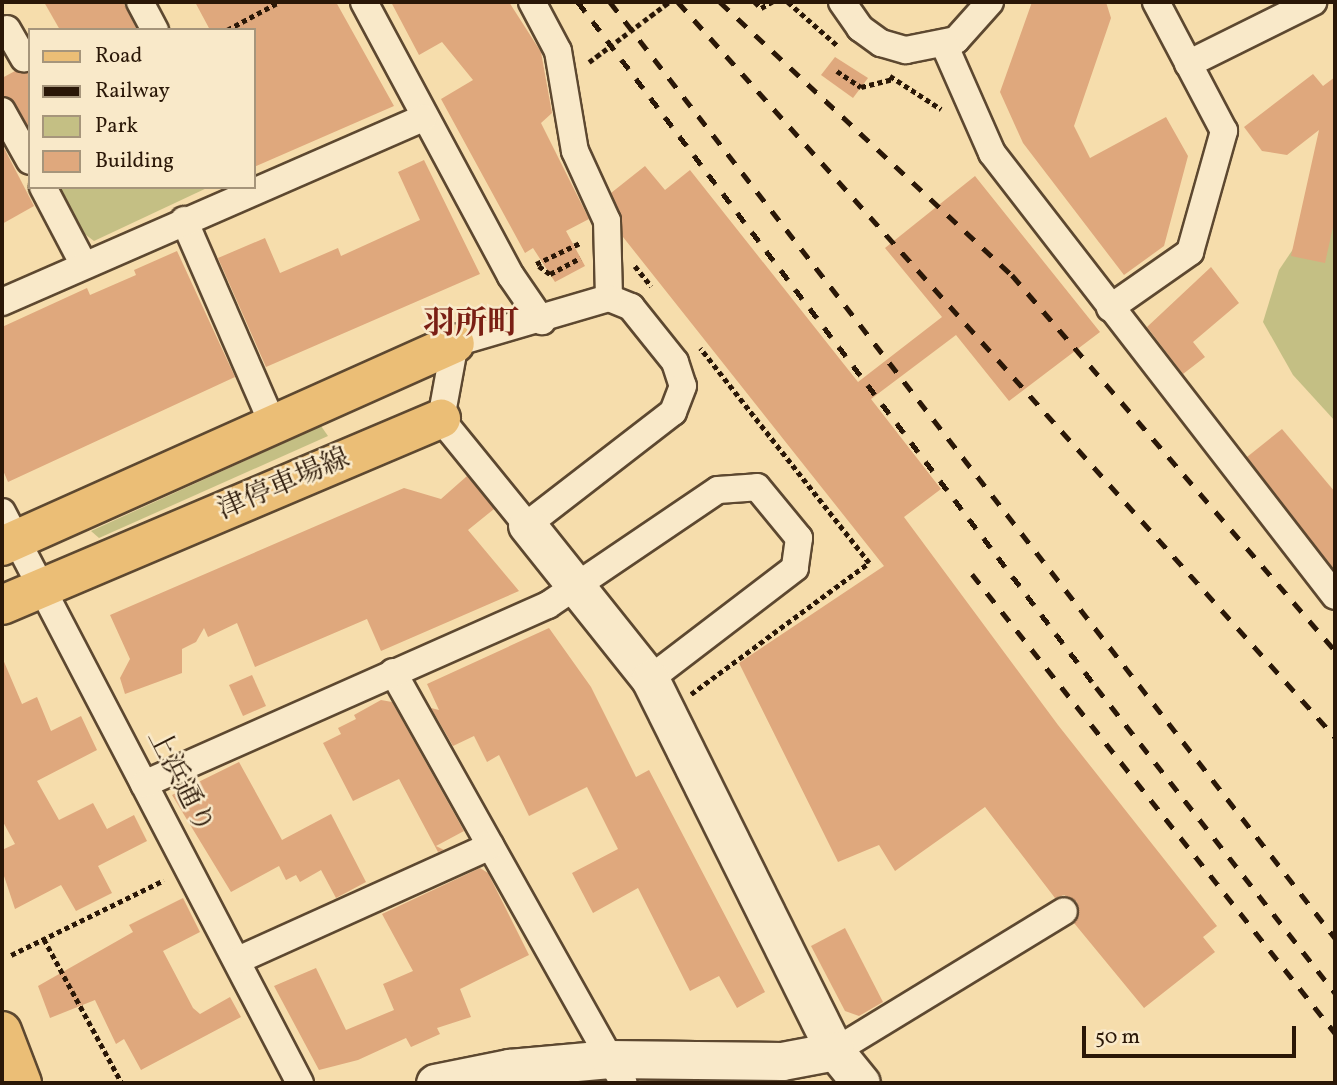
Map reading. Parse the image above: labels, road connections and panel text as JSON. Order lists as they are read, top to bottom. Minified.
{"streets":{"main road":["津停車場線"],"street":["上浜通り"]},"crossings":[["津停車場線","上浜通り"]],"districts":["羽所町"],"legend":["Road","Railway","Park","Building"],"scale_bar":"50 m"}
